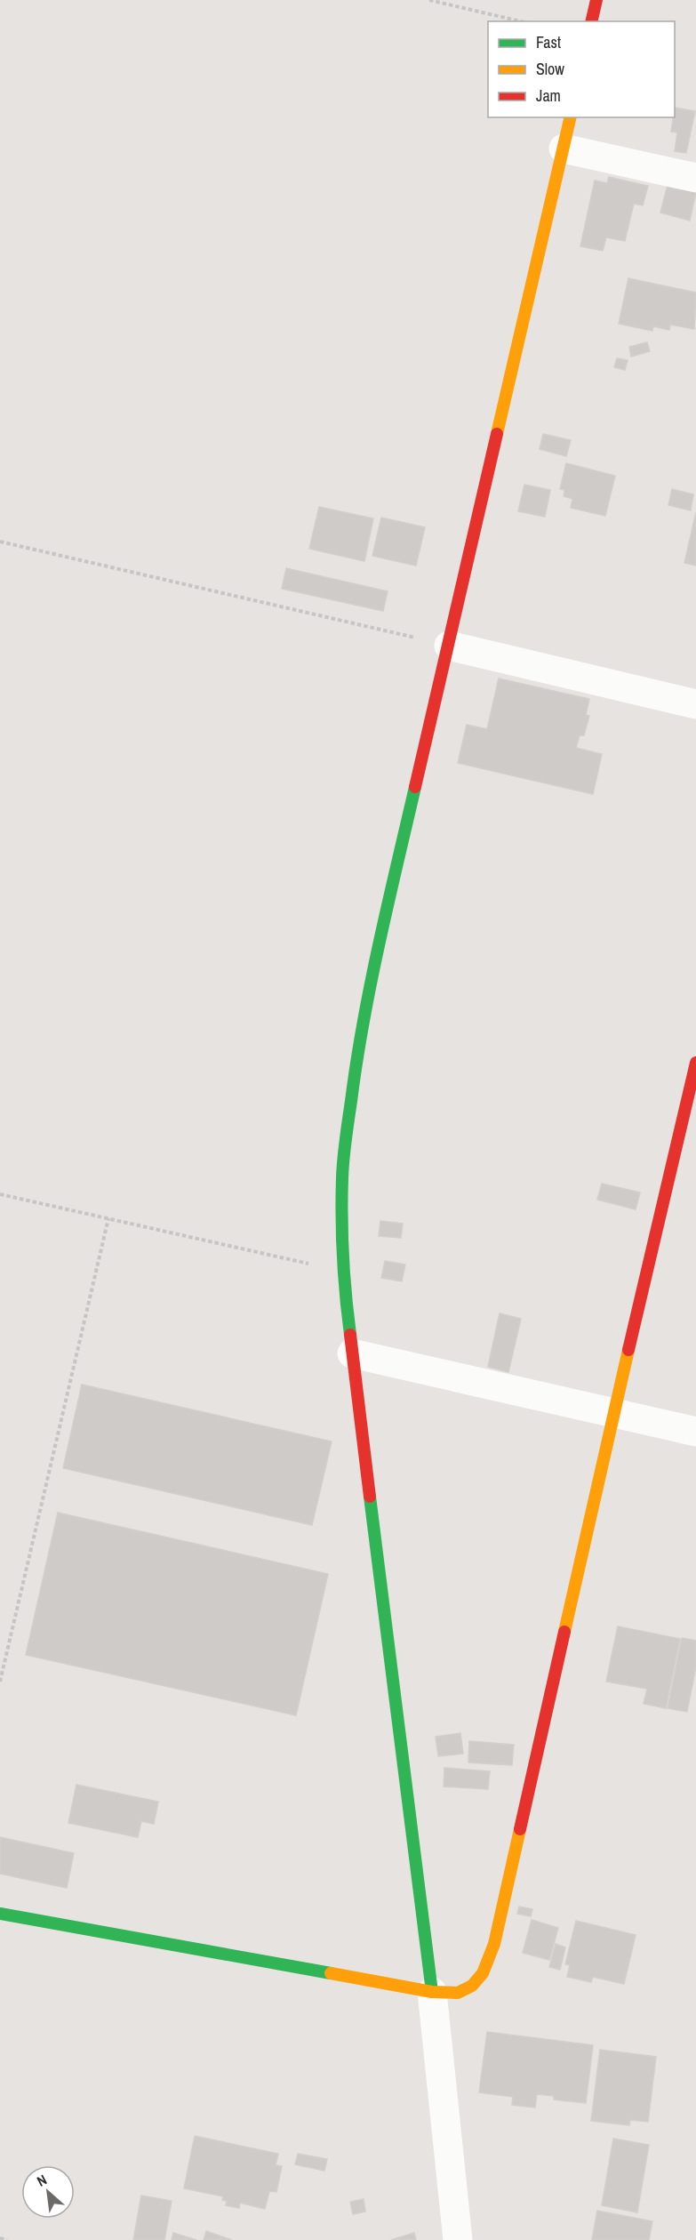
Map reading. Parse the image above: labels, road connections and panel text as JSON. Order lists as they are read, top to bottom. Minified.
{"legend":["Fast","Slow","Jam"],"north":"top left"}
